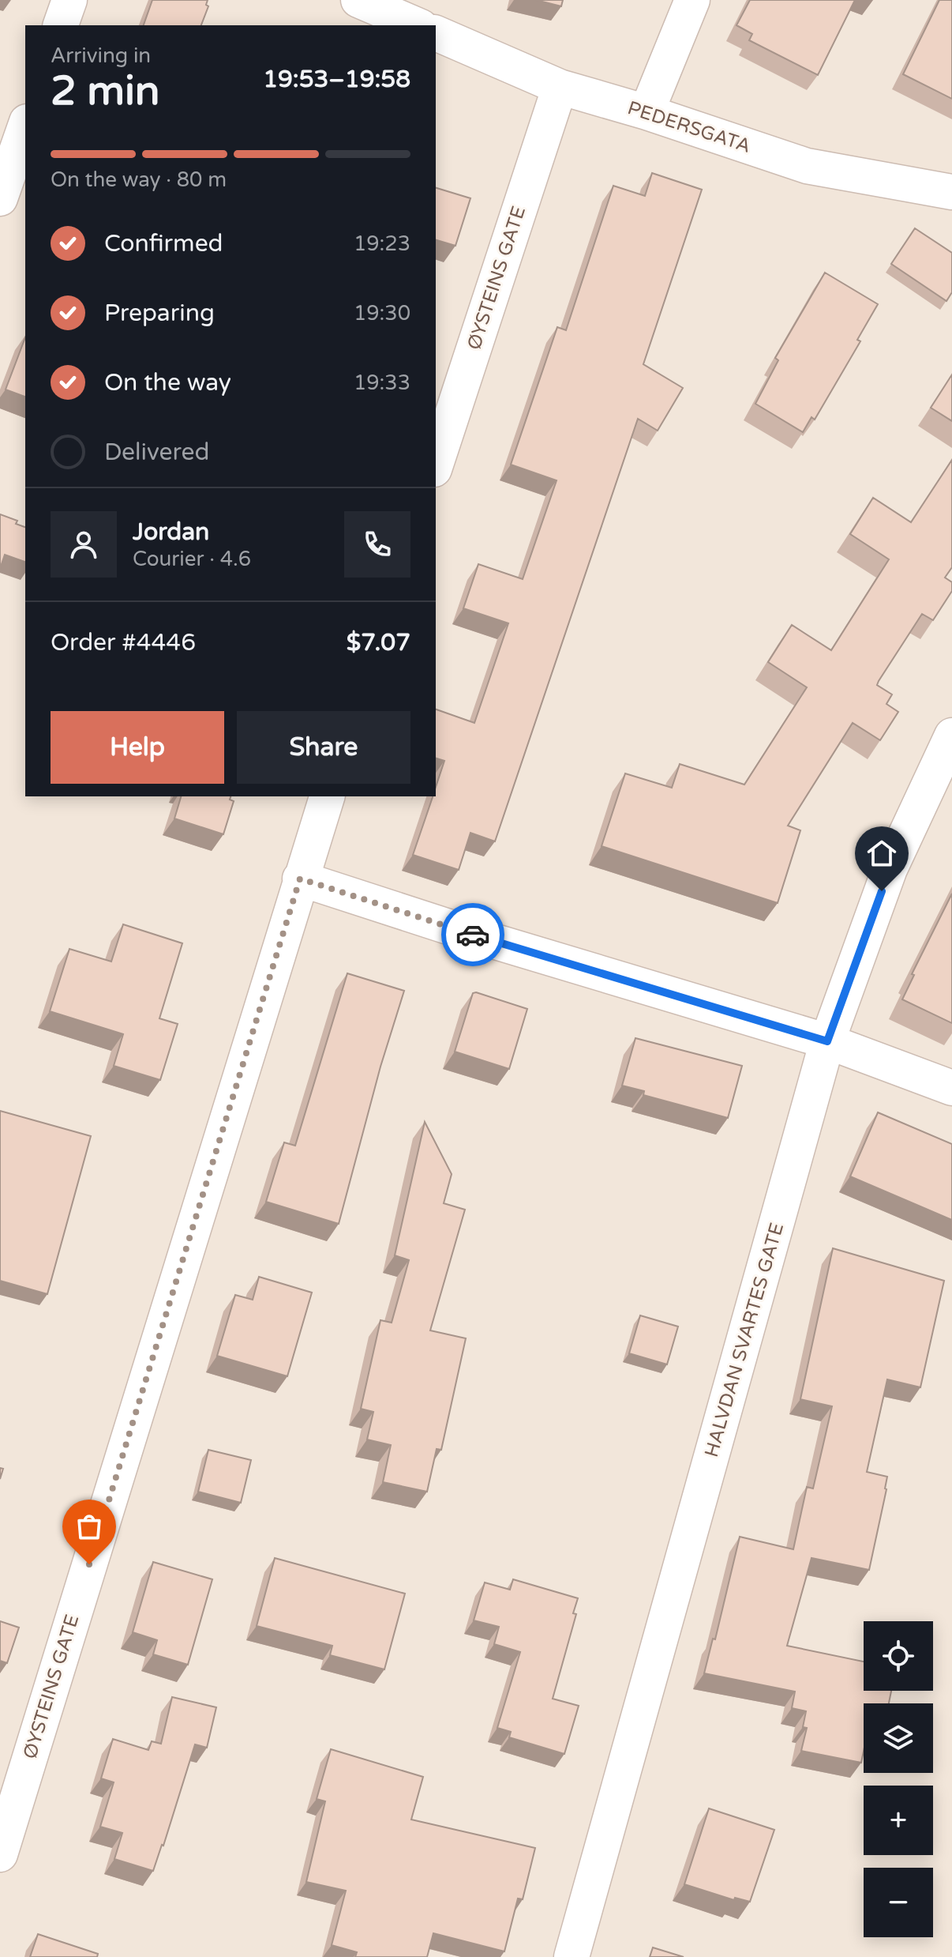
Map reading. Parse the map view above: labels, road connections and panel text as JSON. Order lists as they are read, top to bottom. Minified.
{"streets":{"street":["PEDERSGATA","ØYSTEINS GATE","HALVDAN SVARTES GATE"]},"crossings":[["PEDERSGATA","ØYSTEINS GATE"]],"page":{"heading":["2 min","Arriving in","19:53–19:58"],"panel":["Jordan","Courier · 4.6","Order #4446","$7.07"],"bar":"On the way · 80 m","list":[["Confirmed","19:23"],["Preparing","19:30"],["On the way","19:33"],"Delivered"],"buttons":["Help","Share"],"map_buttons":["+","−"]}}
